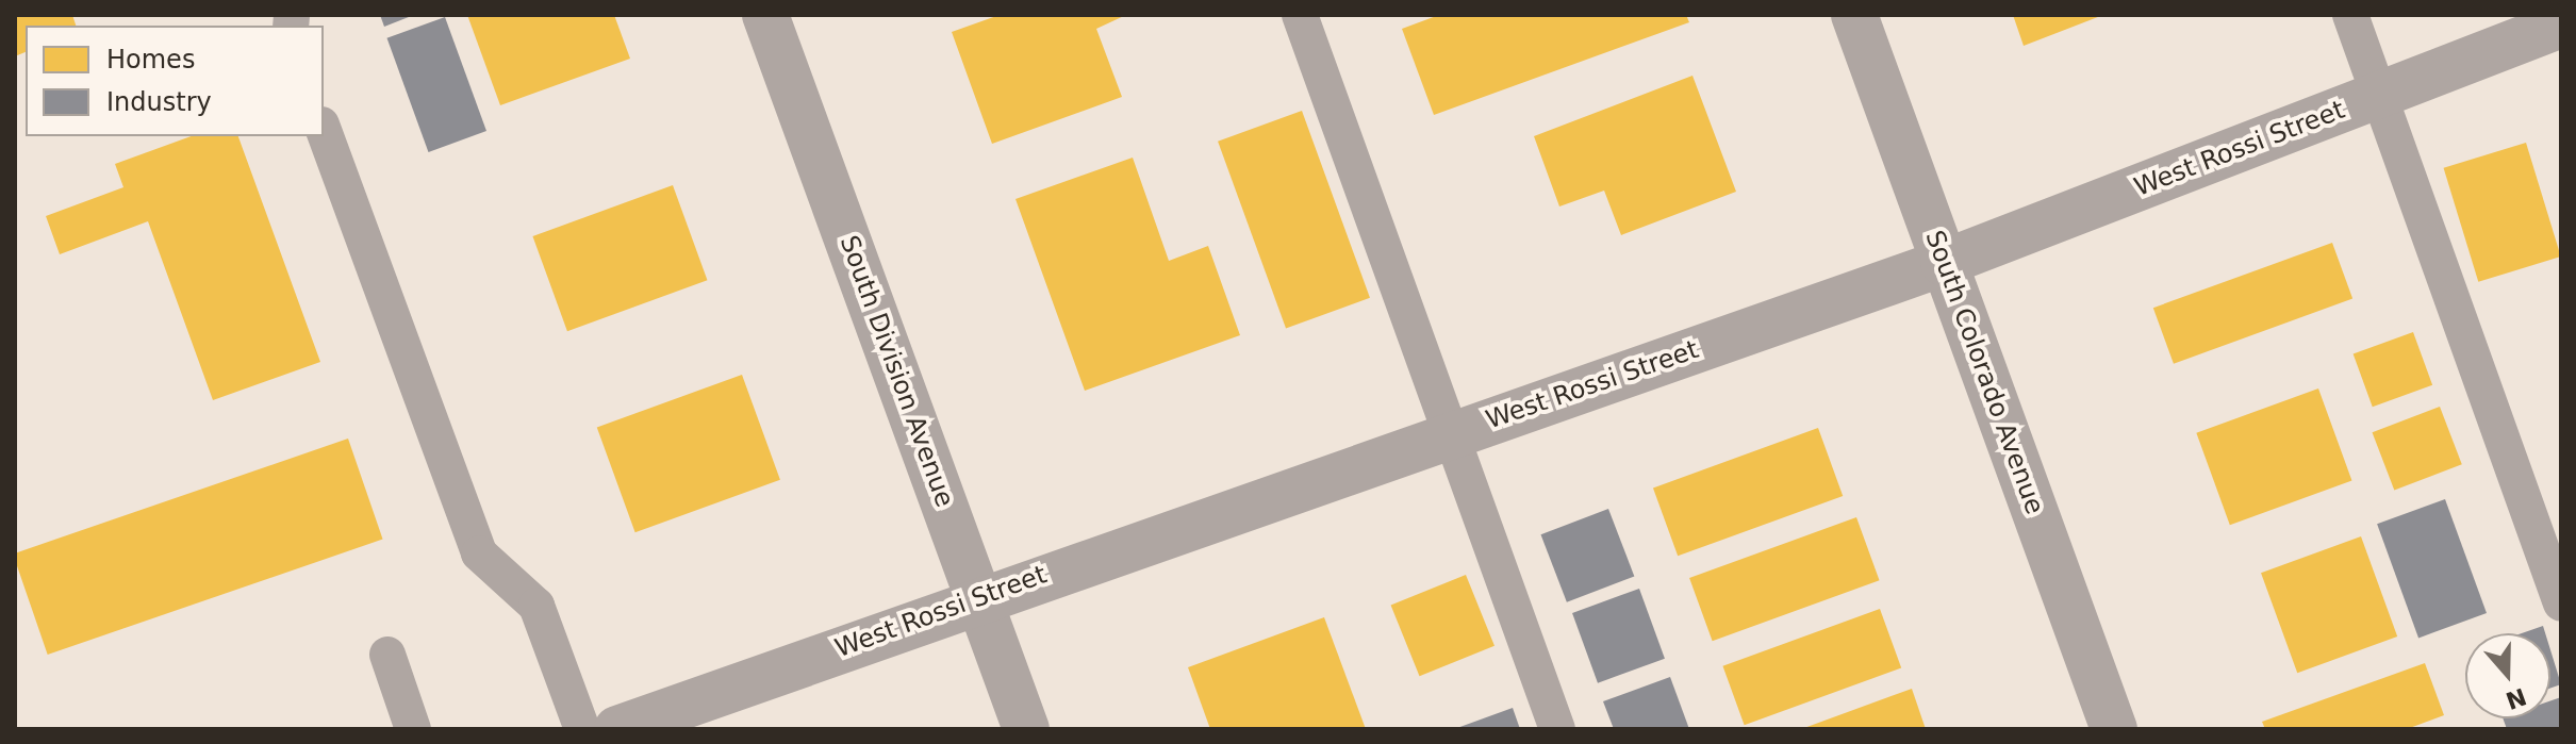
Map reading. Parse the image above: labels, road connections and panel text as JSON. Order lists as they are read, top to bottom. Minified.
{"streets":{"street":["West Rossi Street","South Division Avenue","South Colorado Avenue"]},"crossings":[["West Rossi Street","South Division Avenue"],["West Rossi Street","South Colorado Avenue"]],"legend":["Homes","Industry"],"north":"bottom"}
